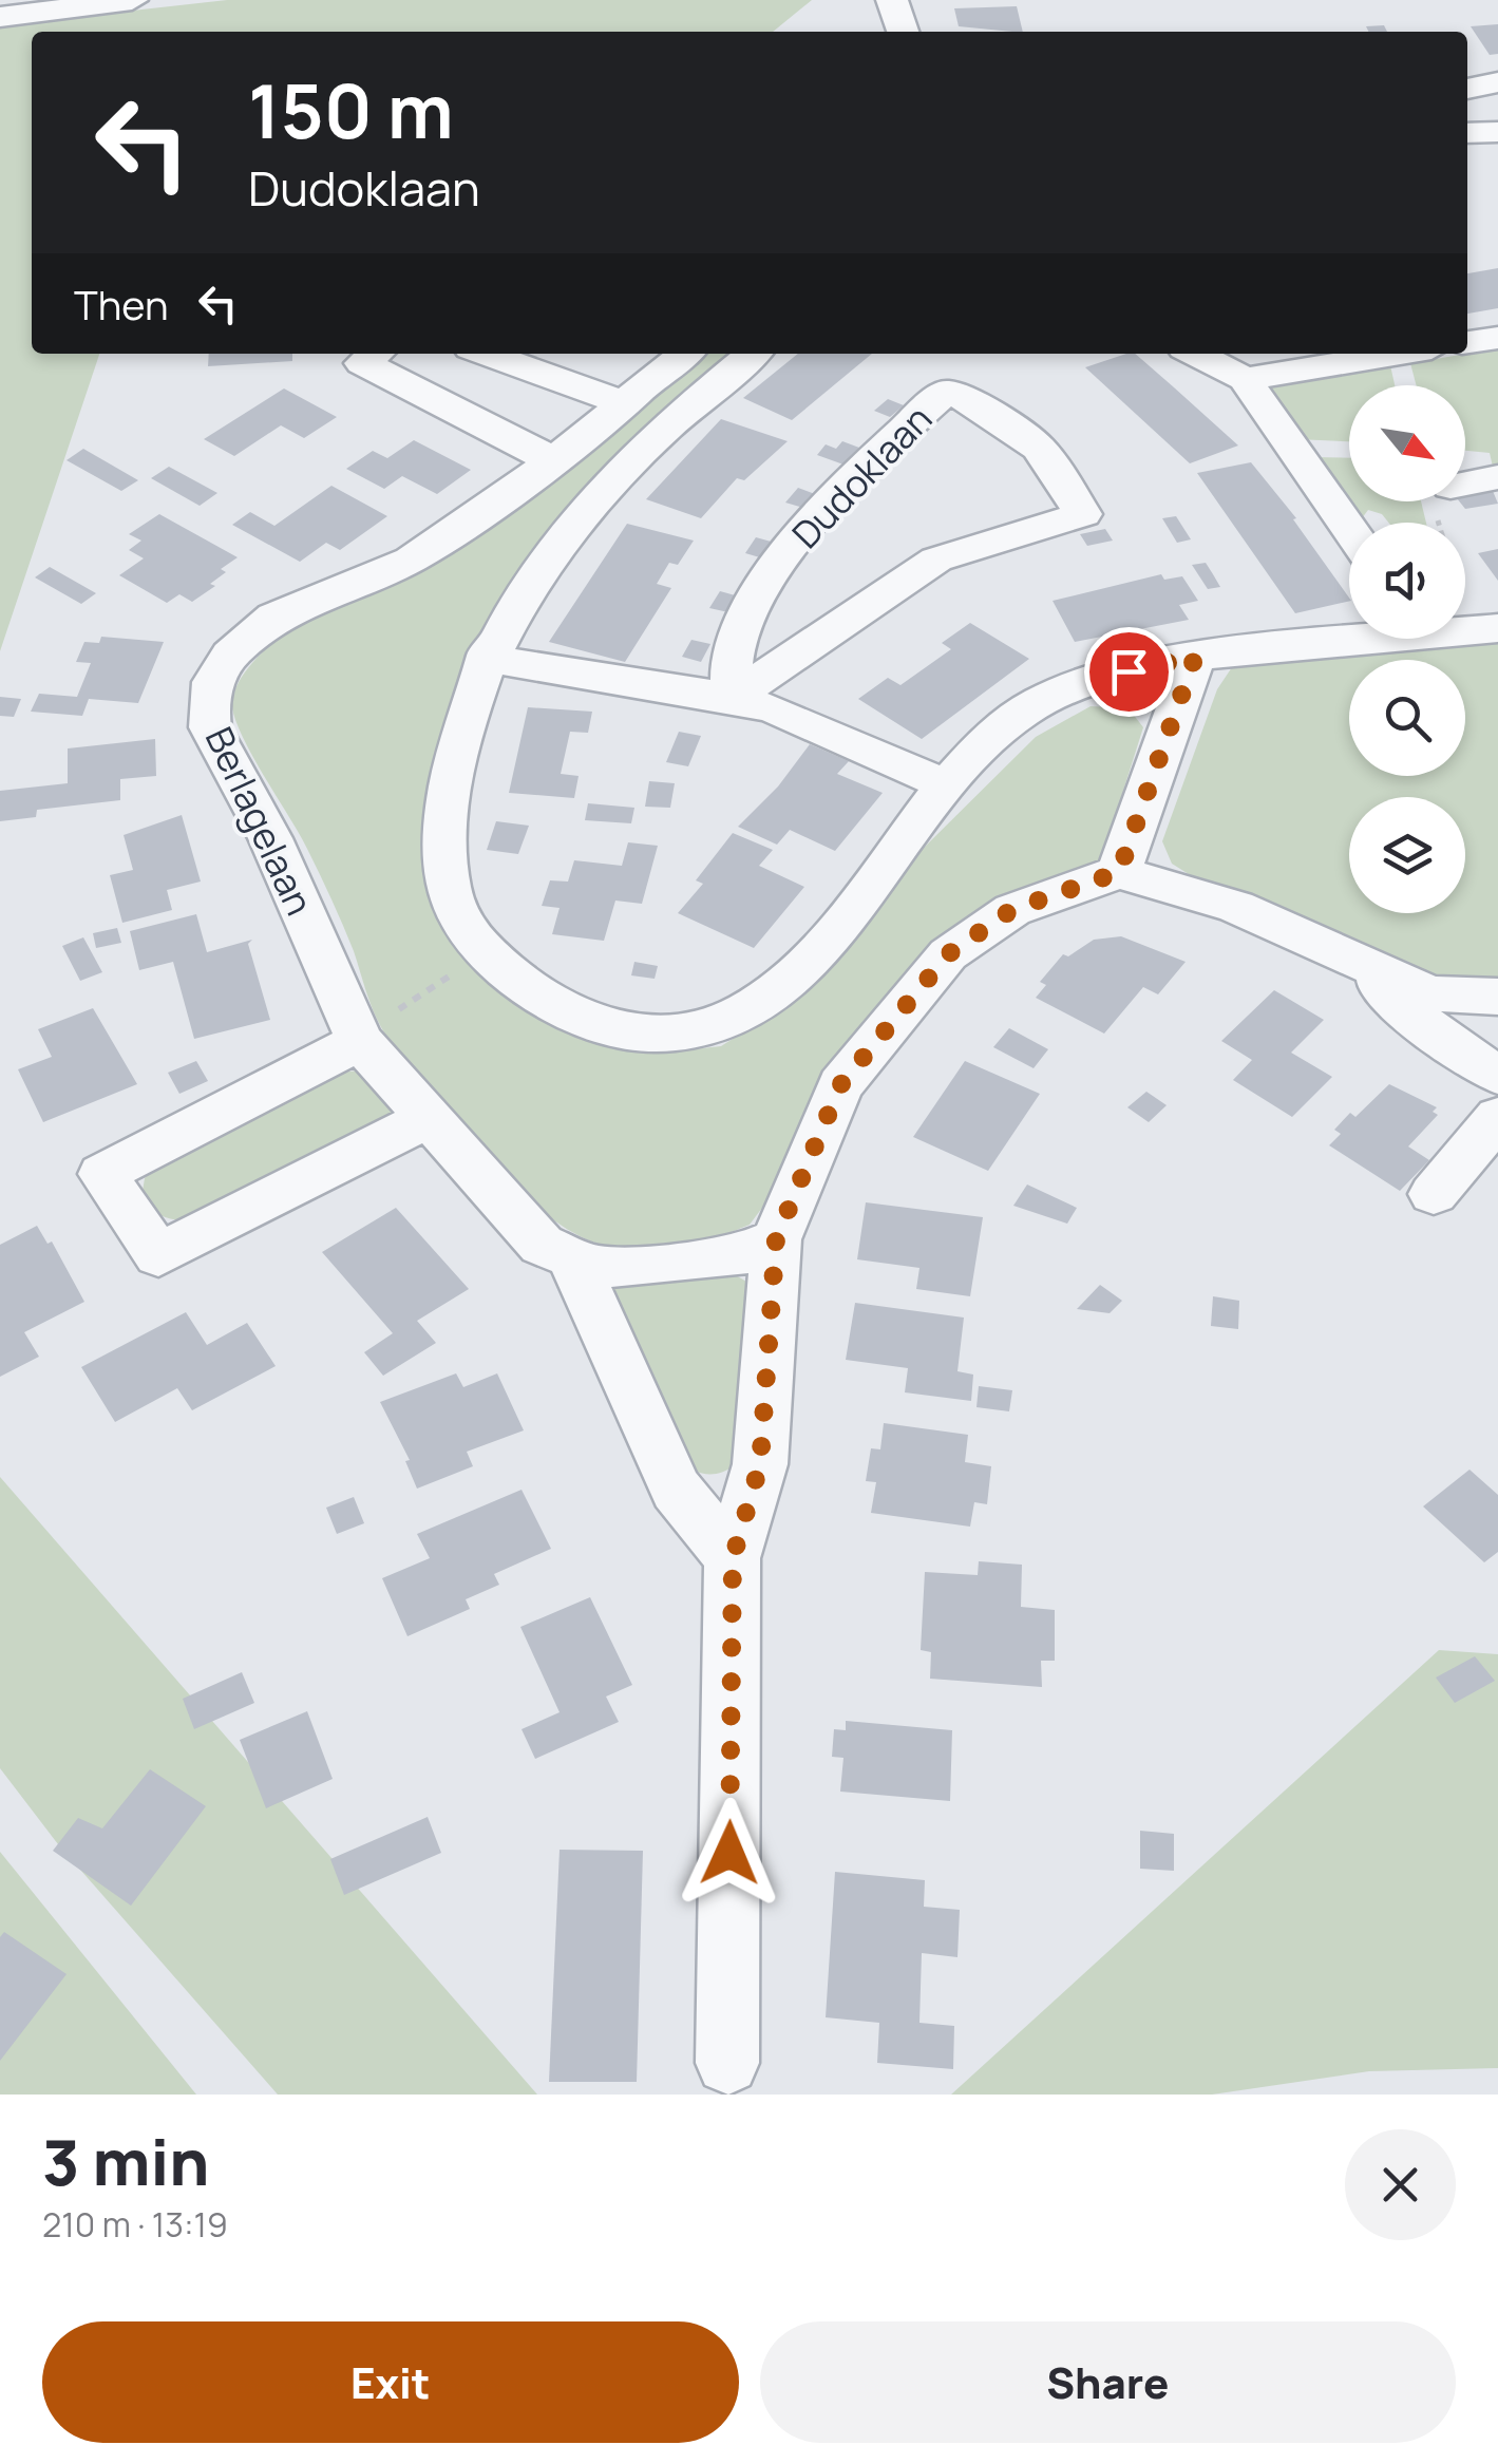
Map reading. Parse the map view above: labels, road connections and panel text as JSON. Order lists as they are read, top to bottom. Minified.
{"streets":{"street":["Dudoklaan","Berlagelaan"]},"north":"bottom right","page":{"turn":["150 m","Dudoklaan"],"then":"Then","heading":["3 min","210 m · 13:19"],"buttons":["Exit","Share"]}}
